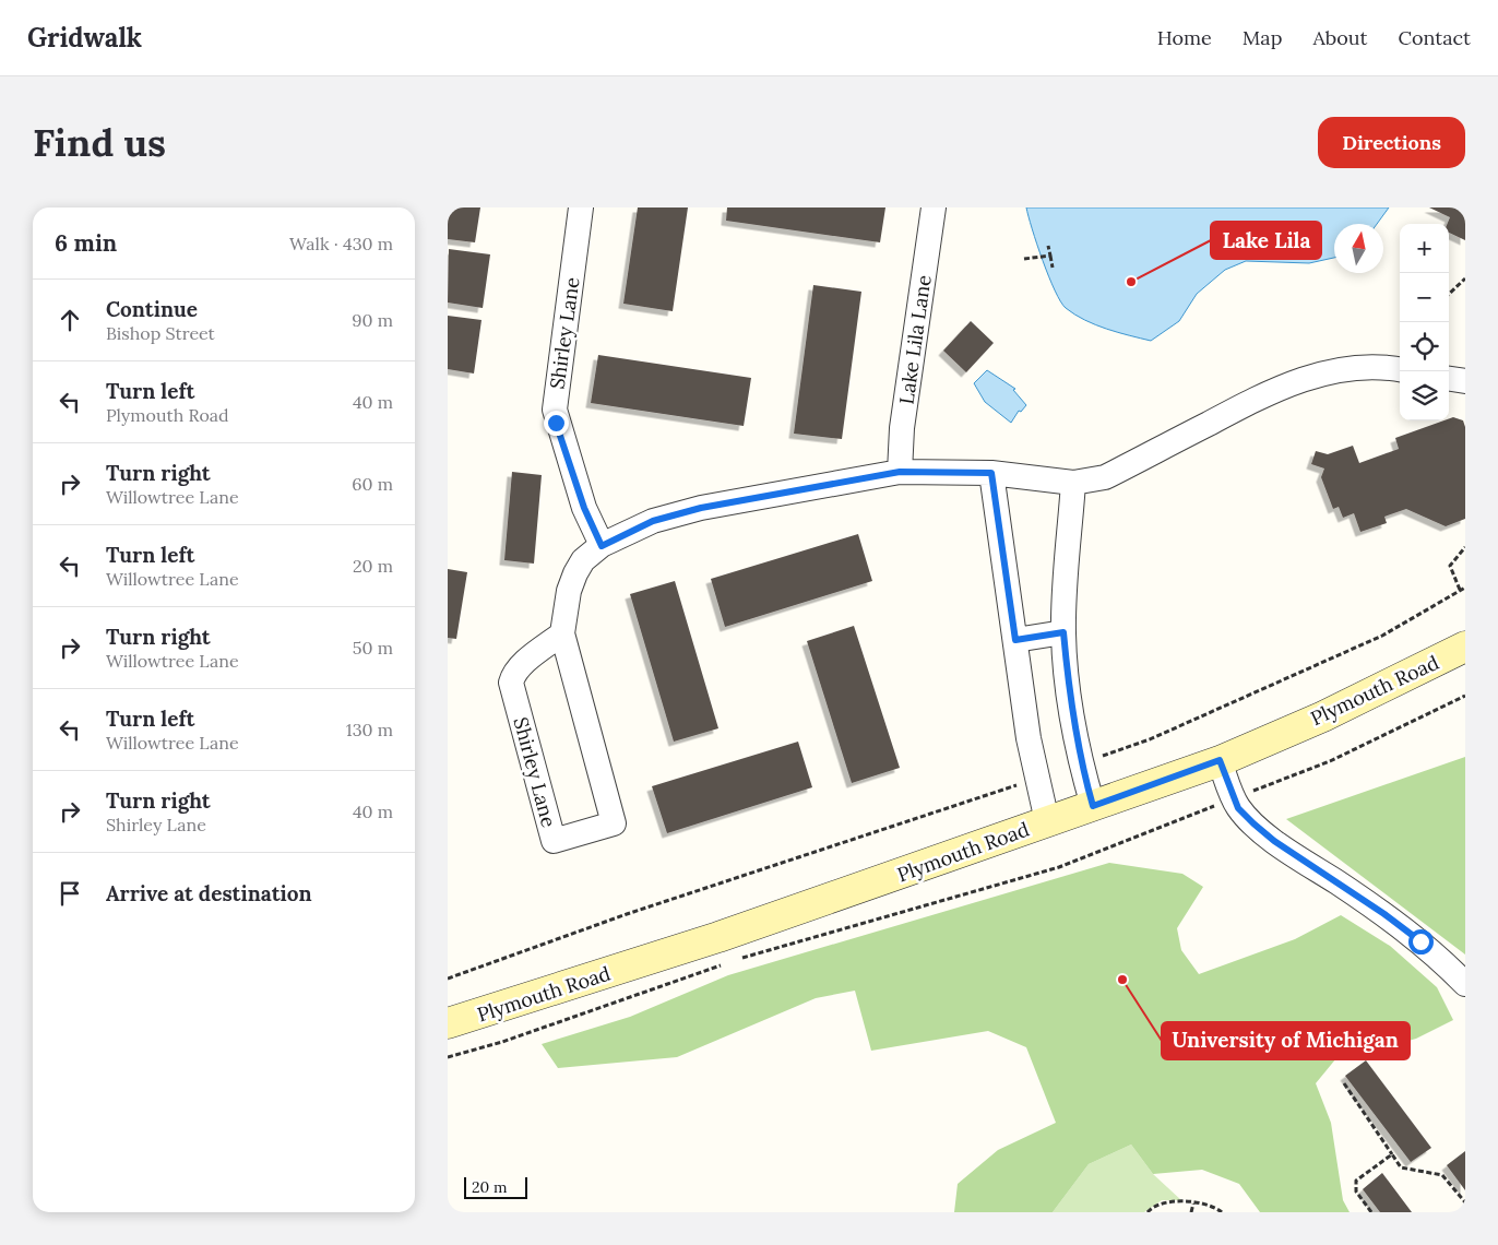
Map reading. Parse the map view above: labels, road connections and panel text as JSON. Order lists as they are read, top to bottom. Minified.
{"streets":{"main road":["Plymouth Road"],"street":["Shirley Lane","Lake Lila Lane"]},"places":["Lake Lila","University of Michigan"],"scale_bar":"20 m","north":"top","page":{"header":"Gridwalk","nav":["Home","Map","About","Contact"],"buttons":"Directions","title":"Find us","heading":["6 min","Walk · 430 m"],"map_buttons":["+","−"],"list":[["Continue","Bishop Street","90 m"],["Turn left","Plymouth Road","40 m"],["Turn right","Willowtree Lane","60 m"],["Turn left","Willowtree Lane","20 m"],["Turn right","Willowtree Lane","50 m"],["Turn left","Willowtree Lane","130 m"],["Turn right","Shirley Lane","40 m"],"Arrive at destination"],"scale":"20 m"}}
